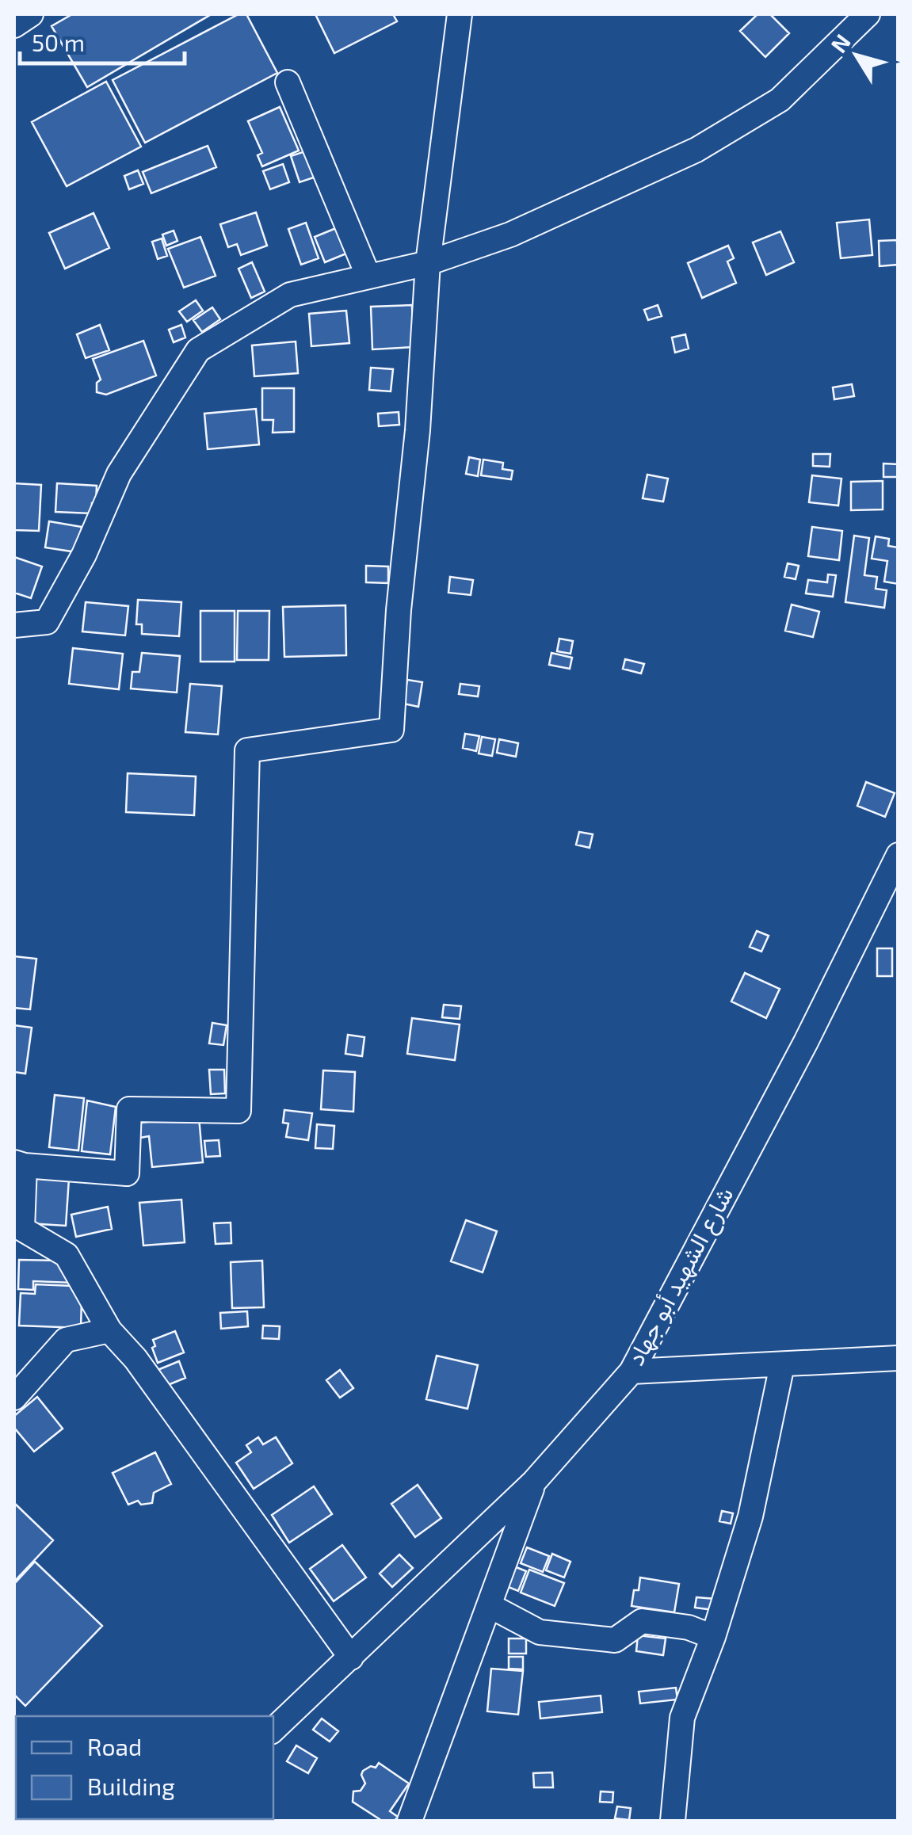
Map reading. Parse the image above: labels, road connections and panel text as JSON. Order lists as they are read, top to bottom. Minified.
{"streets":{"street":["شارع الشهيد أبو جهاد"]},"legend":["Road","Building"],"scale_bar":"50 m","north":"top left"}
